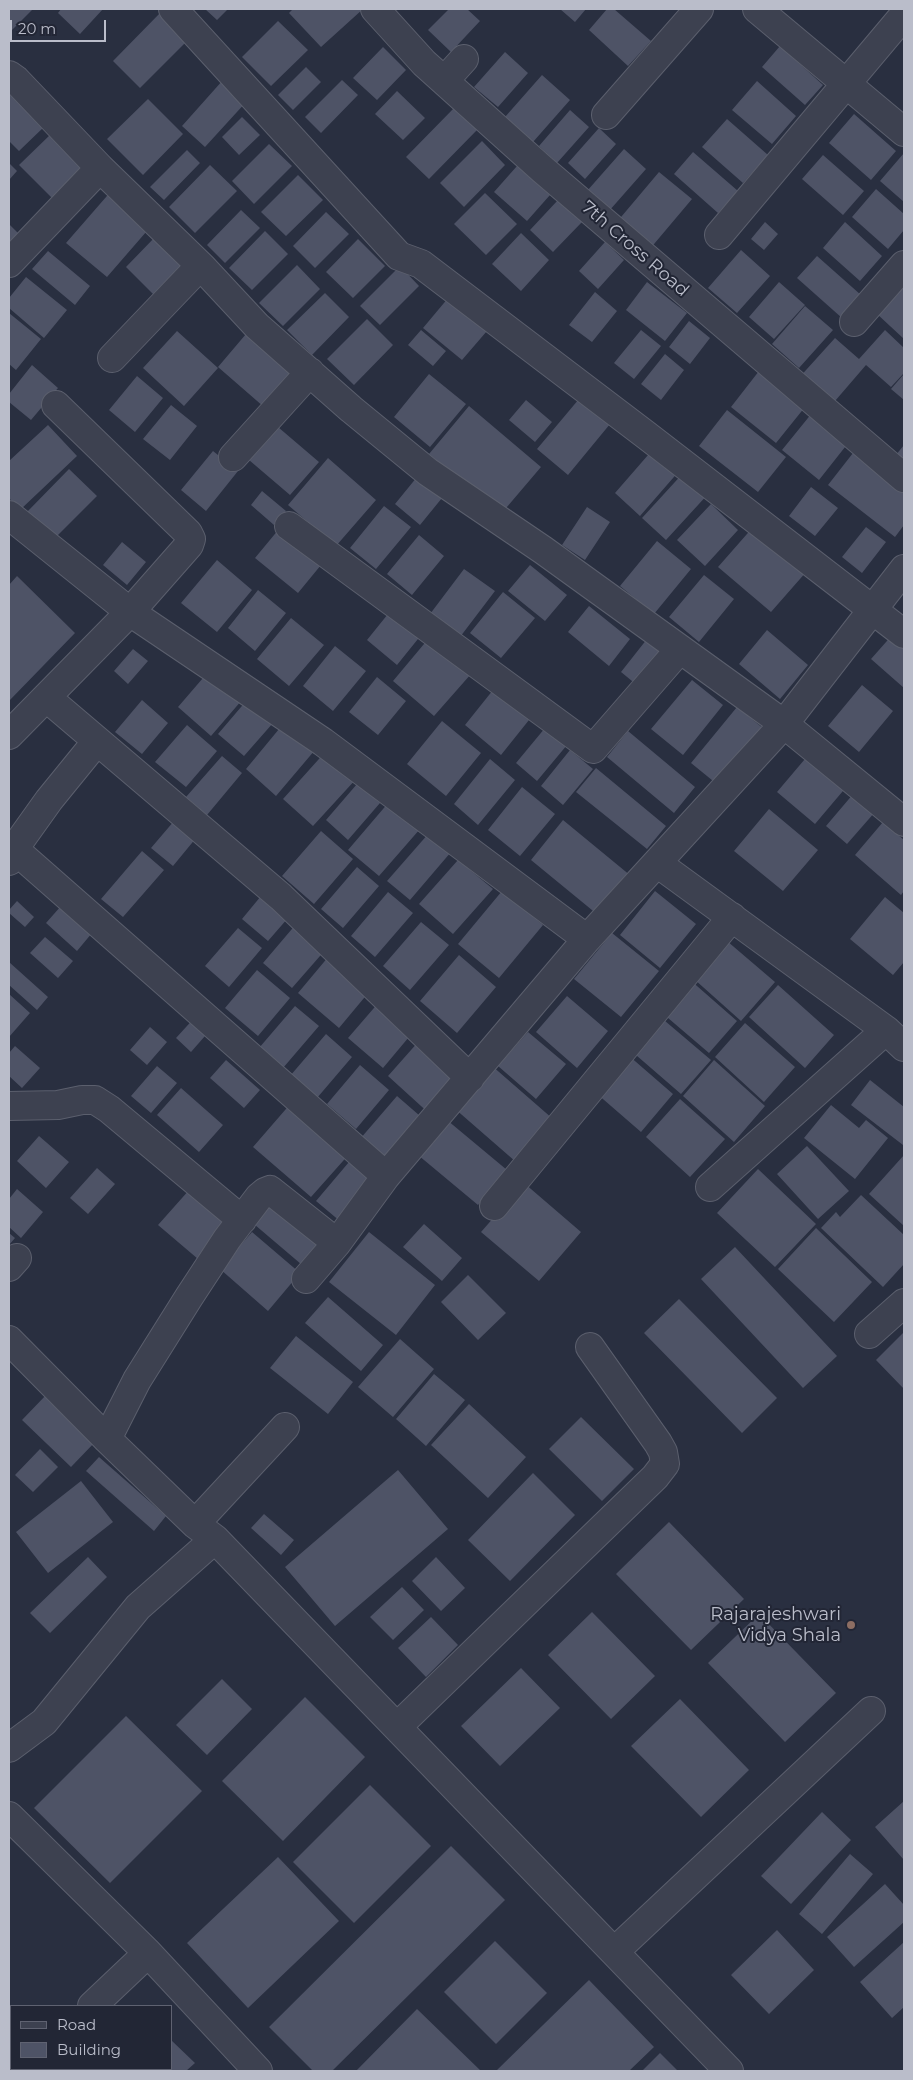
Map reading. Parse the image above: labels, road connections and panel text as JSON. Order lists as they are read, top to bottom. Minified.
{"streets":{"street":["7th Cross Road"]},"places":["Rajarajeshwari Vidya Shala"],"legend":["Road","Building"],"scale_bar":"20 m"}
